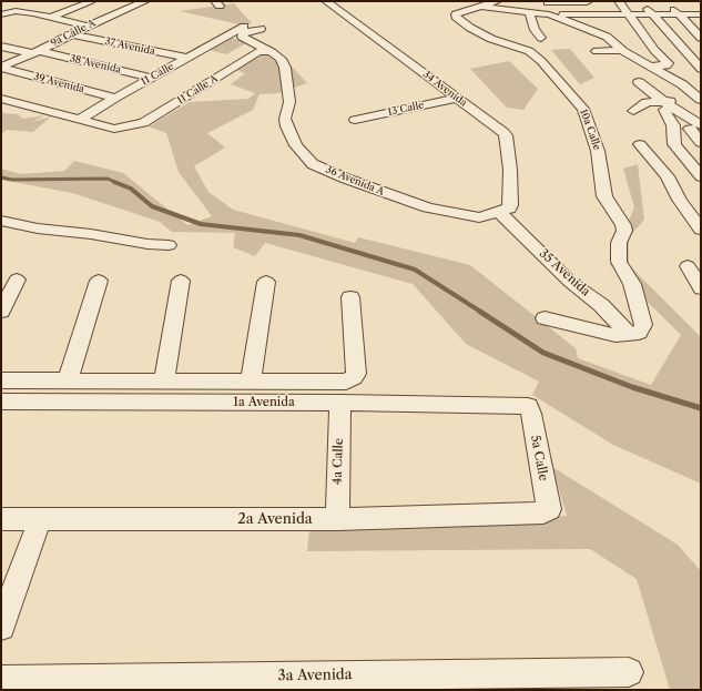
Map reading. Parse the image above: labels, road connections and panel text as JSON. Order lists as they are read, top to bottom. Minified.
{"streets":{"street":["9a Calle A","37 Avenida","38 Avenida","11 Calle","39 Avenida","34 Avenida","11 Calle A","13 Calle","10a Calle","36 Avenida A","35 Avenida","1a Avenida","5a Calle","4a Calle","2a Avenida","3a Avenida"]},"crossings":[["9a Calle A","37 Avenida"],["9a Calle A","38 Avenida"],["9a Calle A","39 Avenida"],["37 Avenida","11 Calle"],["38 Avenida","11 Calle"],["11 Calle","39 Avenida"],["11 Calle","11 Calle A"],["34 Avenida","13 Calle"],["34 Avenida","36 Avenida A"],["34 Avenida","35 Avenida"],["11 Calle A","36 Avenida A"],["10a Calle","35 Avenida"],["36 Avenida A","35 Avenida"],["1a Avenida","5a Calle"],["1a Avenida","4a Calle"],["5a Calle","2a Avenida"],["4a Calle","2a Avenida"]]}
